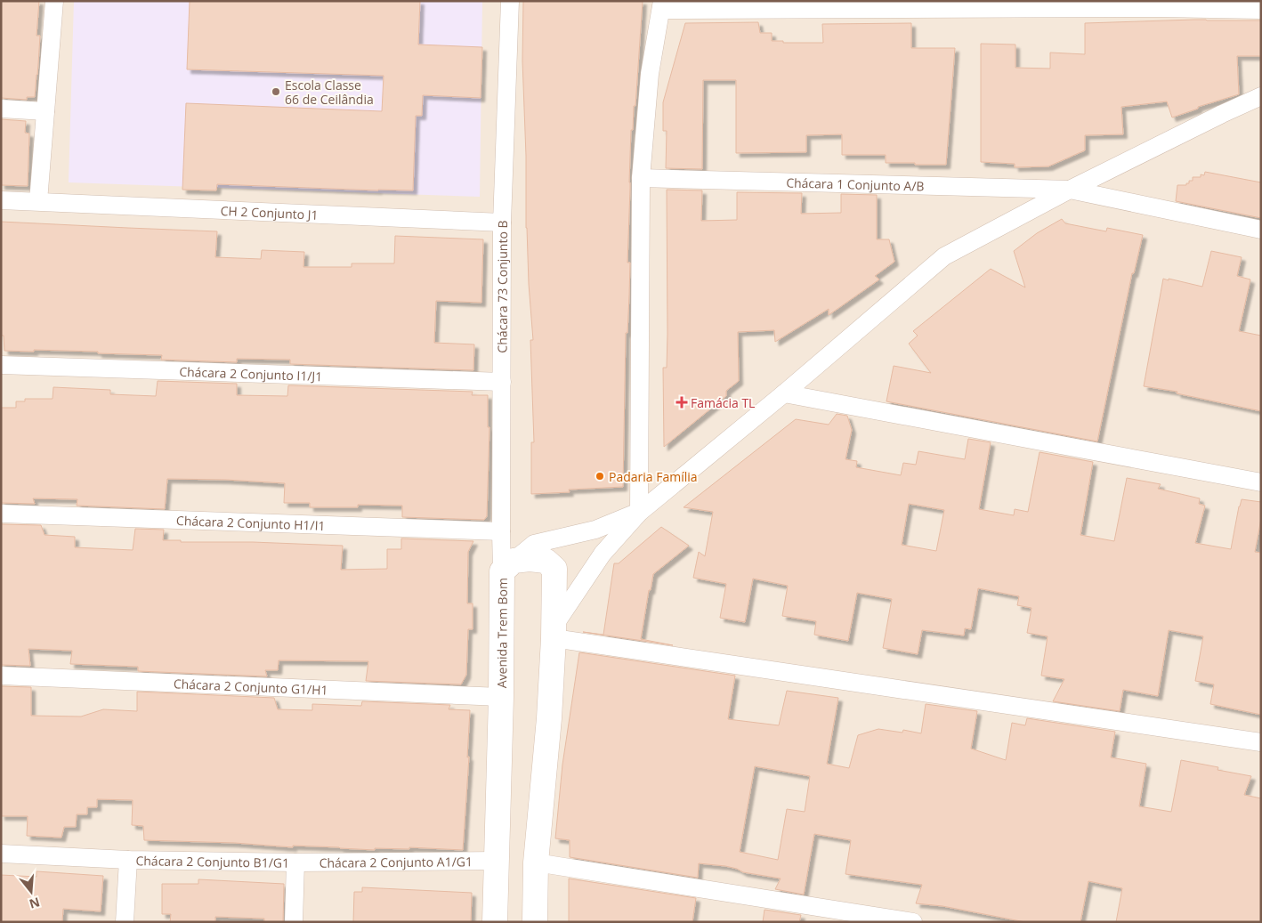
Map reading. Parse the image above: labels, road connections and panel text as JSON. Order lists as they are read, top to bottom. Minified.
{"streets":{"street":["Chácara 1 Conjunto A/B","CH 2 Conjunto J1","Chácara 73 Conjunto B","Chácara 2 Conjunto I1/J1","Chácara 2 Conjunto H1/I1","Avenida Trem Bom","Chácara 2 Conjunto G1/H1","Chácara 2 Conjunto B1/G1","Chácara 2 Conjunto A1/G1"]},"crossings":[["CH 2 Conjunto J1","Chácara 73 Conjunto B"],["Chácara 73 Conjunto B","Chácara 2 Conjunto I1/J1"],["Chácara 73 Conjunto B","Chácara 2 Conjunto H1/I1"],["Chácara 73 Conjunto B","Avenida Trem Bom"],["Avenida Trem Bom","Chácara 2 Conjunto G1/H1"],["Avenida Trem Bom","Chácara 2 Conjunto A1/G1"],["Chácara 2 Conjunto B1/G1","Chácara 2 Conjunto A1/G1"]],"places":{"other":["Escola Classe 66 de Ceilândia","Padaria Família"],"health":["Famácia TL"]},"north":"bottom"}
